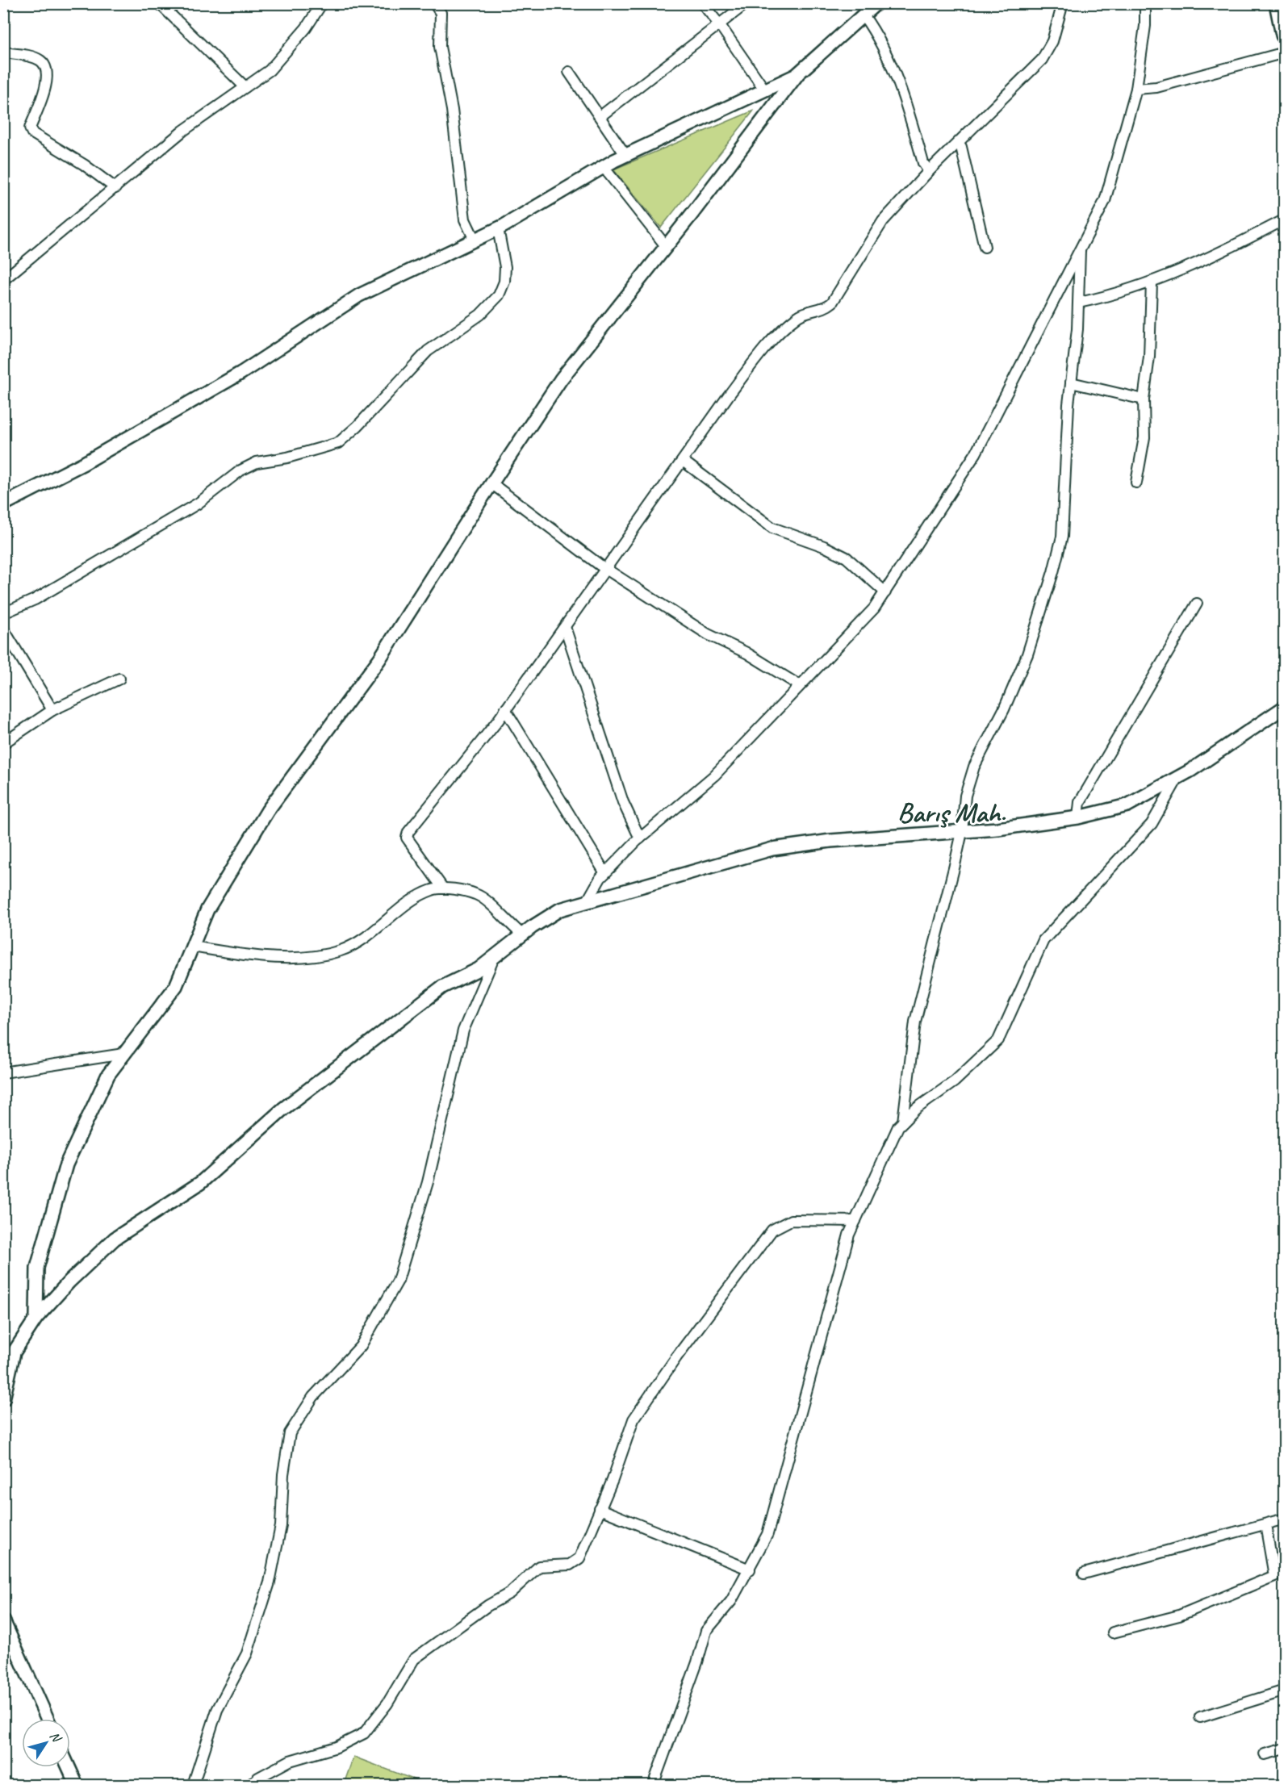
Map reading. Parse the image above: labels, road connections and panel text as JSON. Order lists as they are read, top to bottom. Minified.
{"districts":["Barış Mah."],"north":"top right"}
